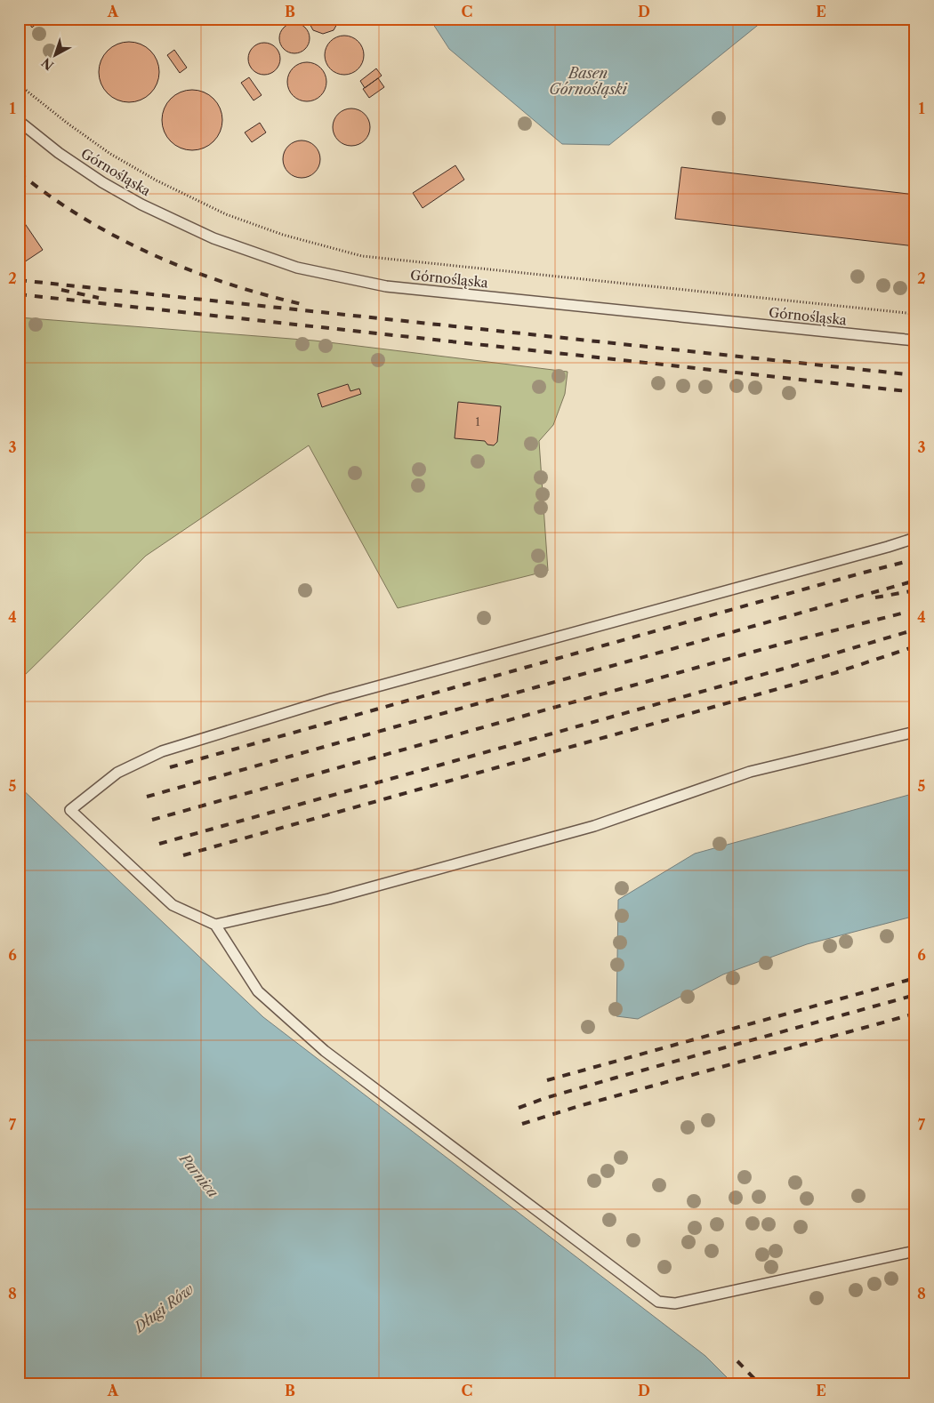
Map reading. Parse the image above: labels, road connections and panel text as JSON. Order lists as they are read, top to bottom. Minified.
{"streets":{"lane":["Górnośląska"]},"water":["Basen Górnośląski","Parnica","Długi Rów"],"house_numbers":["1"],"north":"bottom left","grid":{"columns":["A","B","C","D","E"],"rows":["1","2","3","4","5","6","7","8"]}}
